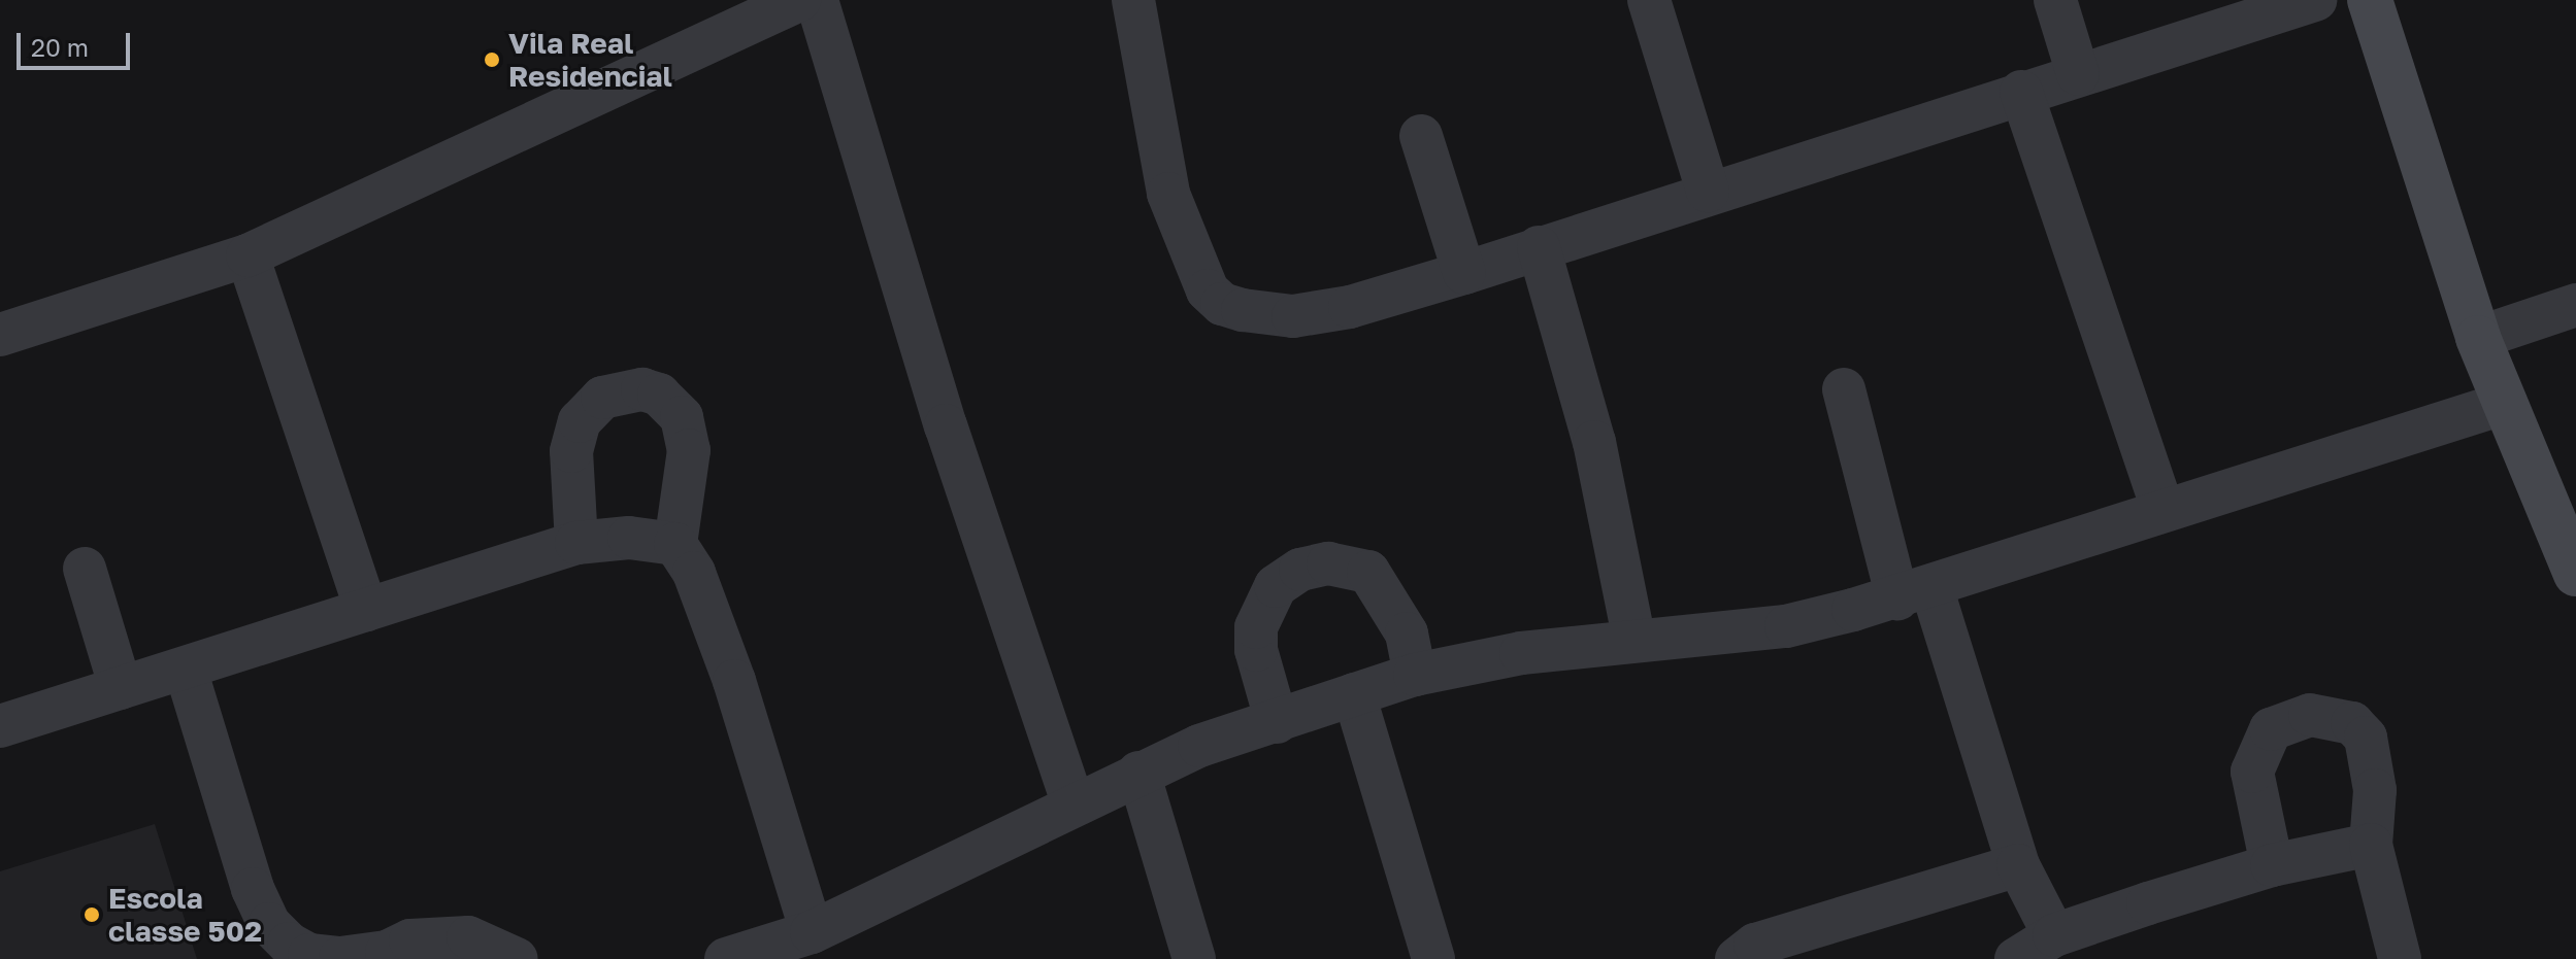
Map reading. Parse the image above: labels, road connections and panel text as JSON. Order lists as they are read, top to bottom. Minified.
{"places":["Vila Real Residencial","Escola classe 502"],"scale_bar":"20 m"}
